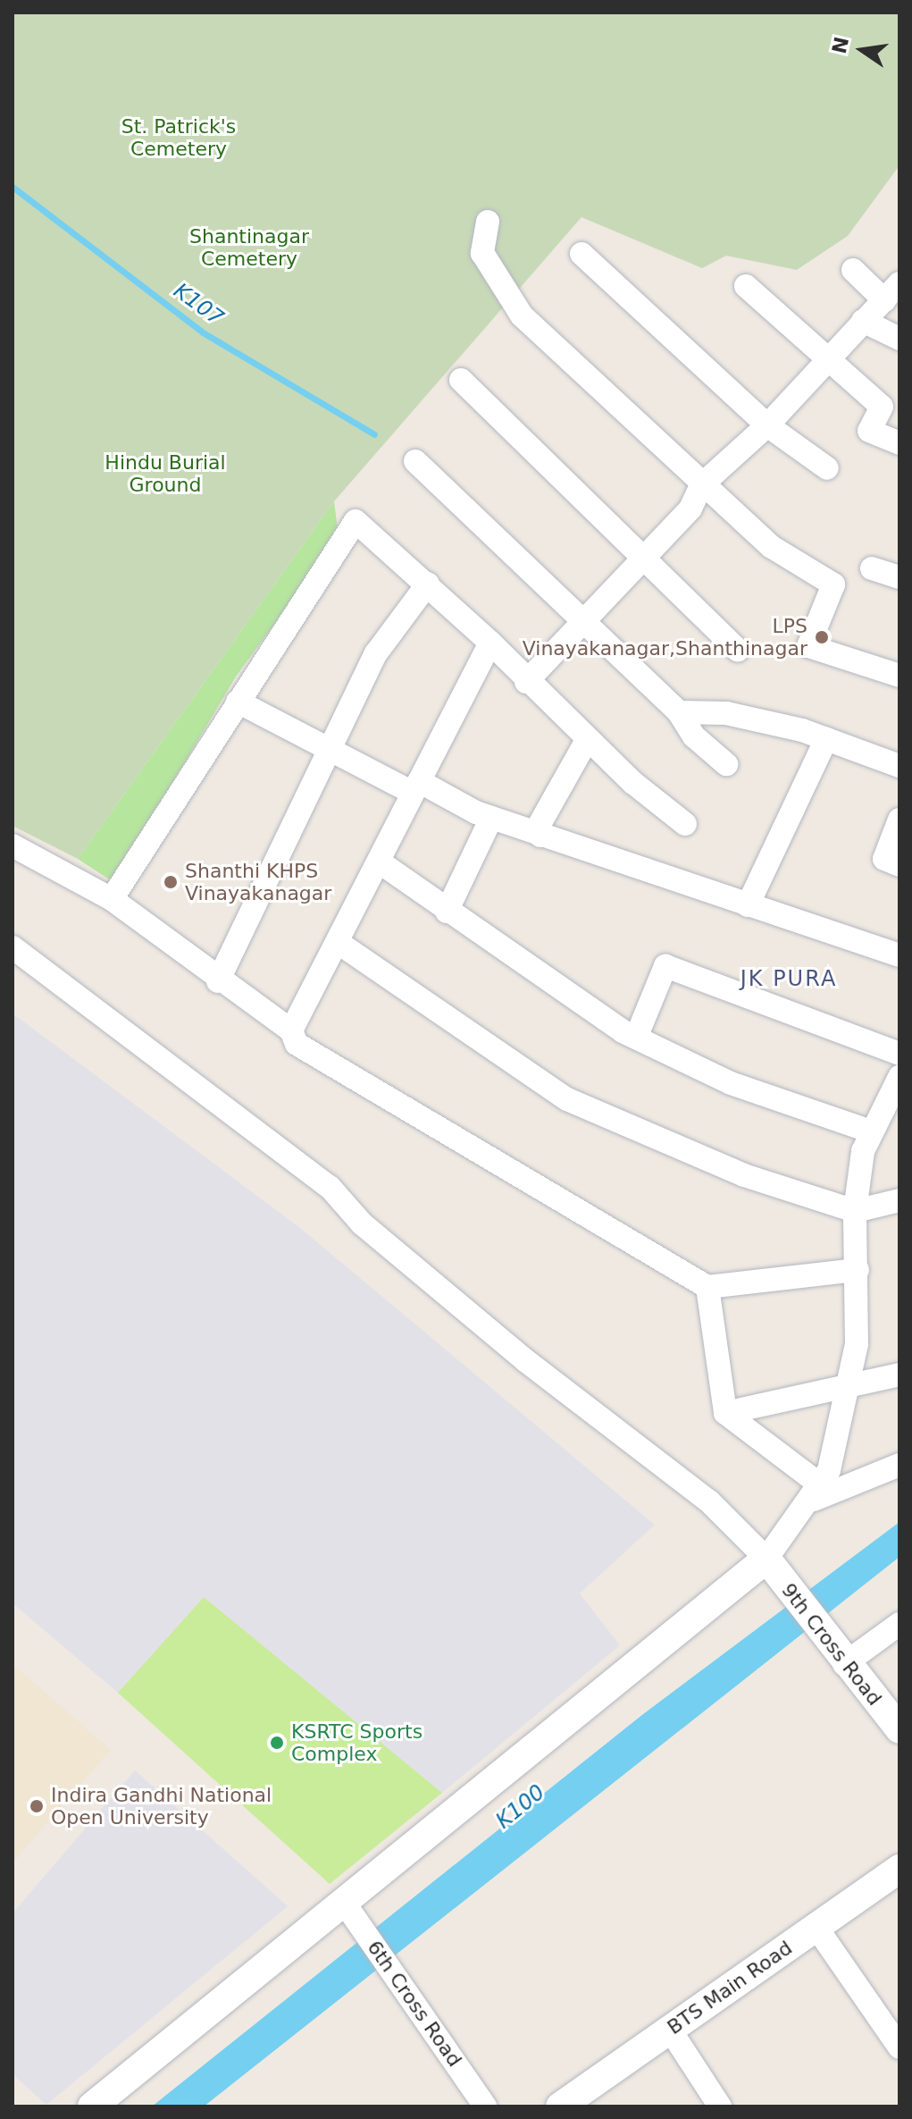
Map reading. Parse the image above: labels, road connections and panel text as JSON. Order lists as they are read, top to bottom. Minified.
{"streets":{"street":["9th Cross Road","BTS Main Road","6th Cross Road"]},"districts":["JK PURA"],"water":["K107","K100"],"parks":["St. Patrick's Cemetery","Shantinagar Cemetery","Hindu Burial Ground"],"places":["LPS Vinayakanagar,Shanthinagar","Shanthi KHPS Vinayakanagar","KSRTC Sports Complex","Indira Gandhi National Open University"],"north":"left"}
